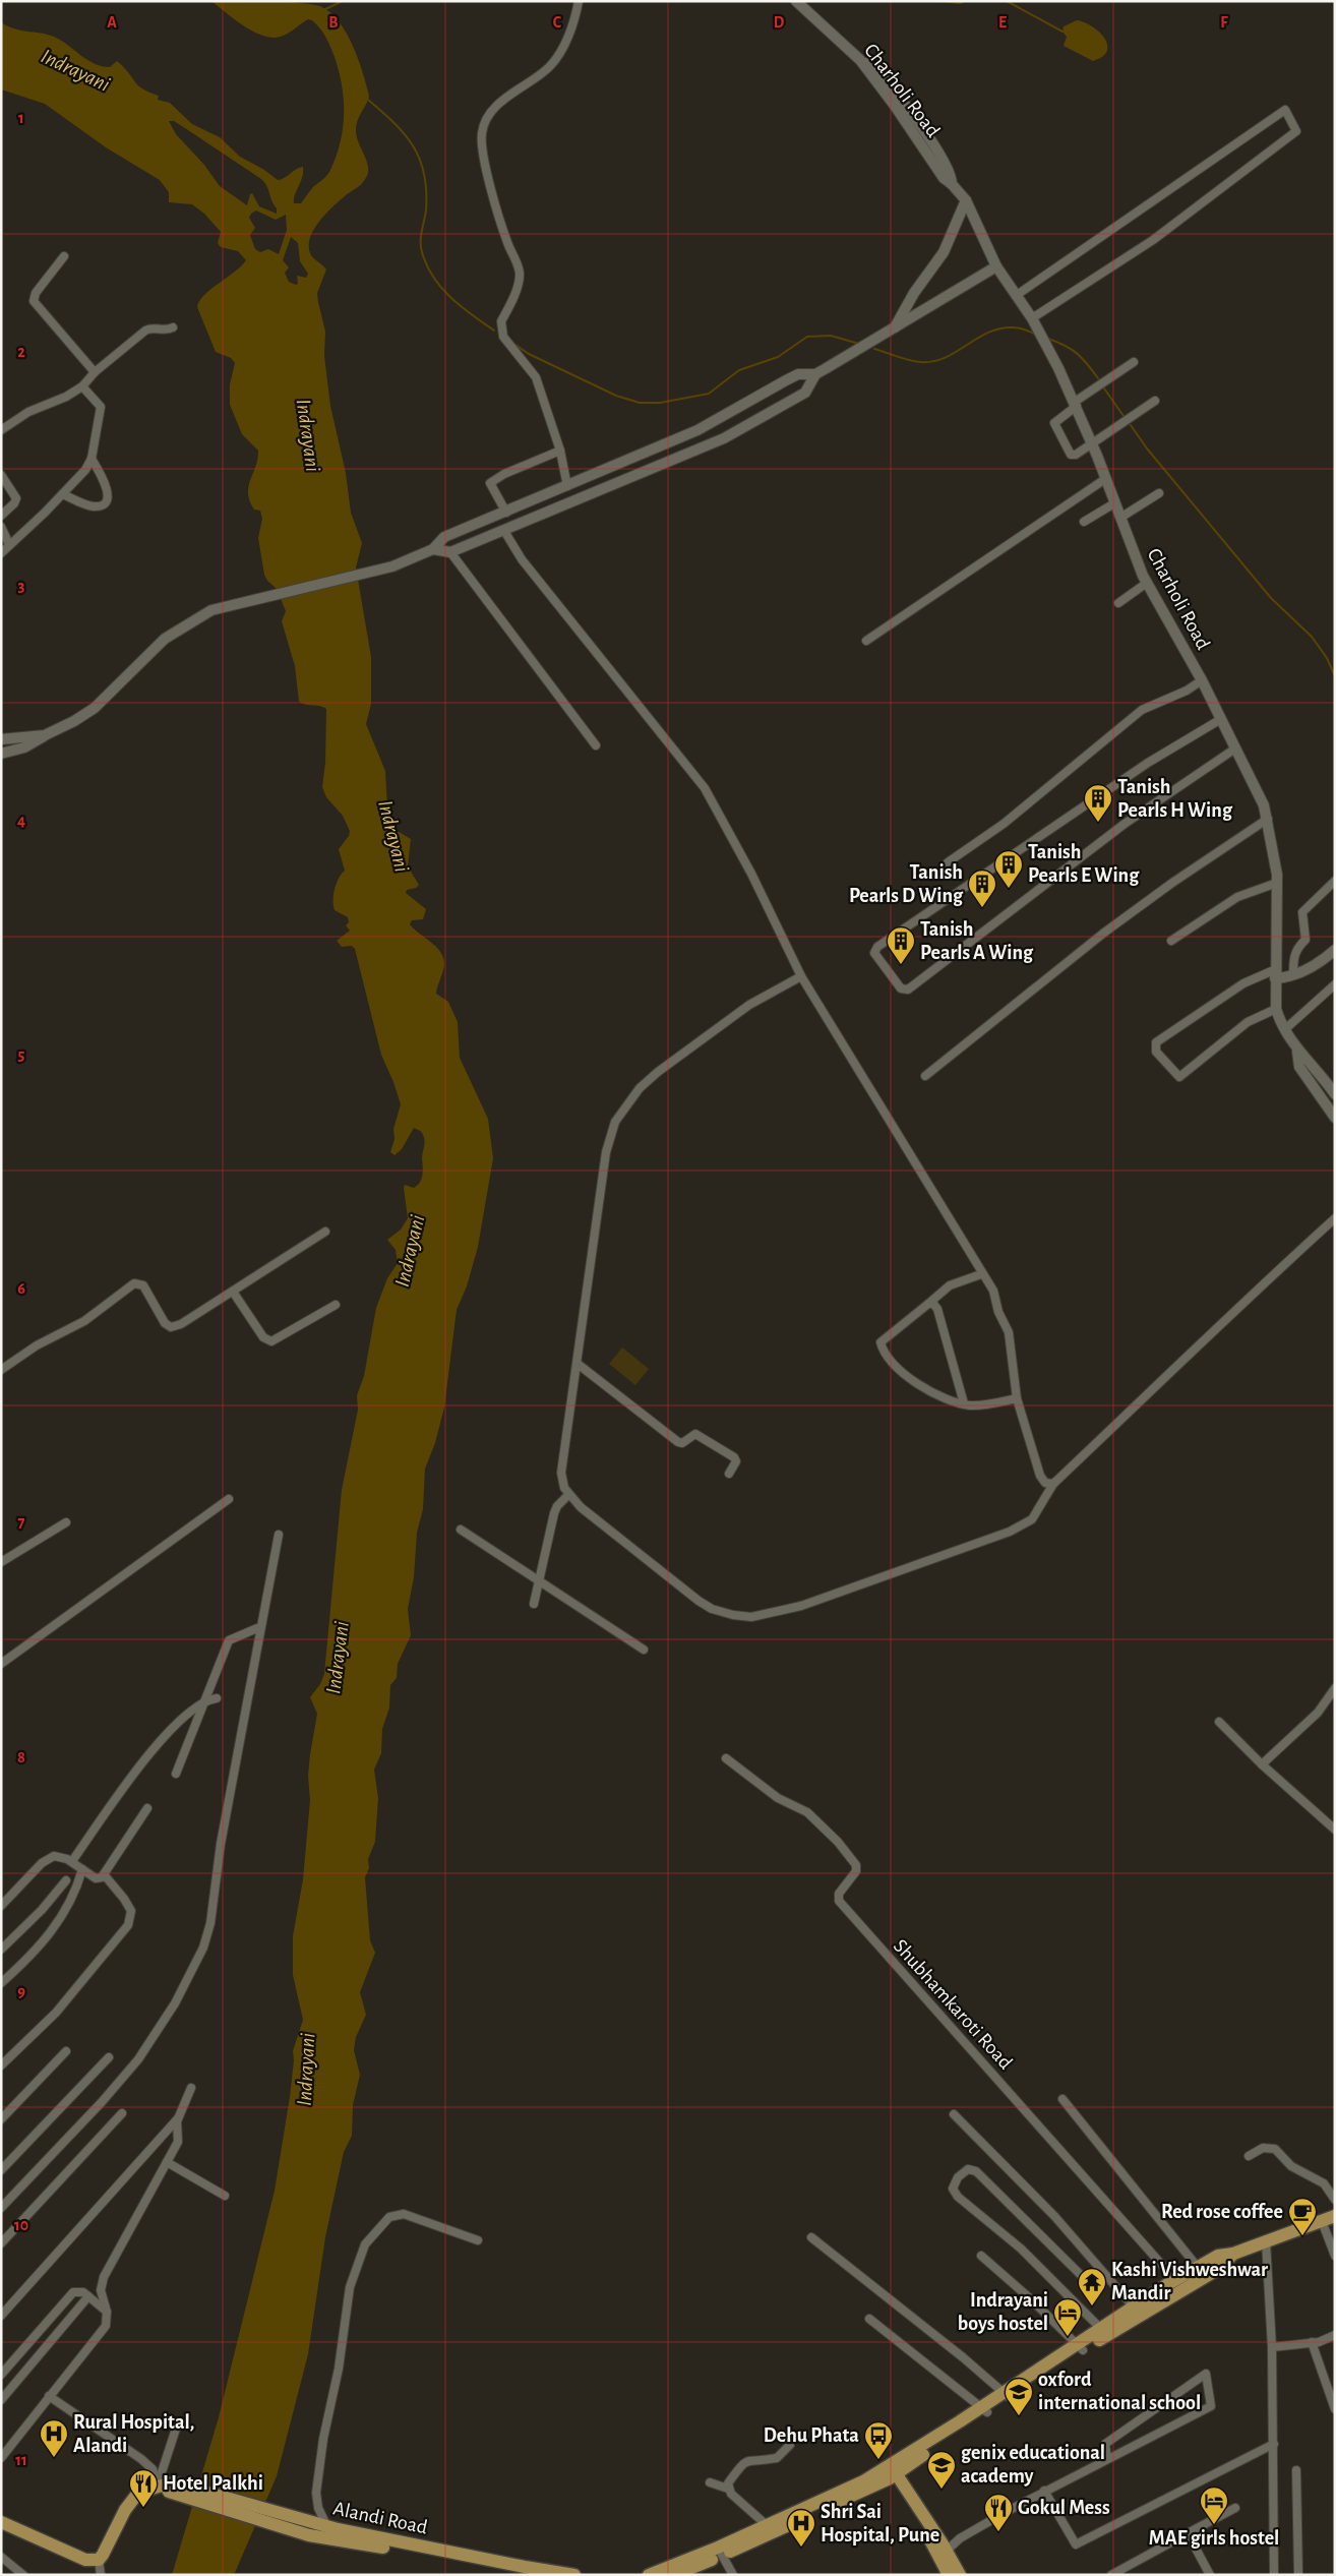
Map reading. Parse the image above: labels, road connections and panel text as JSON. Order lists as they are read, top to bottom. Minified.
{"streets":{"main road":["Alandi Road"],"street":["Charholi Road","Shubhamkaroti Road"]},"water":["Indrayani"],"places":{"building":["Tanish Pearls H Wing","Tanish Pearls E Wing","Tanish Pearls D Wing","Tanish Pearls A Wing"],"cafe":["Red rose coffee"],"temple":["Kashi Vishweshwar Mandir"],"hotel":["Indrayani boys hostel","MAE girls hostel"],"school or university":["oxford international school","genix educational academy"],"hospital":["Rural Hospital, Alandi","Shri Sai Hospital, Pune"],"bus stop":["Dehu Phata"],"restaurant":["Hotel Palkhi","Gokul Mess"]},"grid":{"columns":["A","B","C","D","E","F"],"rows":["1","2","3","4","5","6","7","8","9","10","11"]}}
